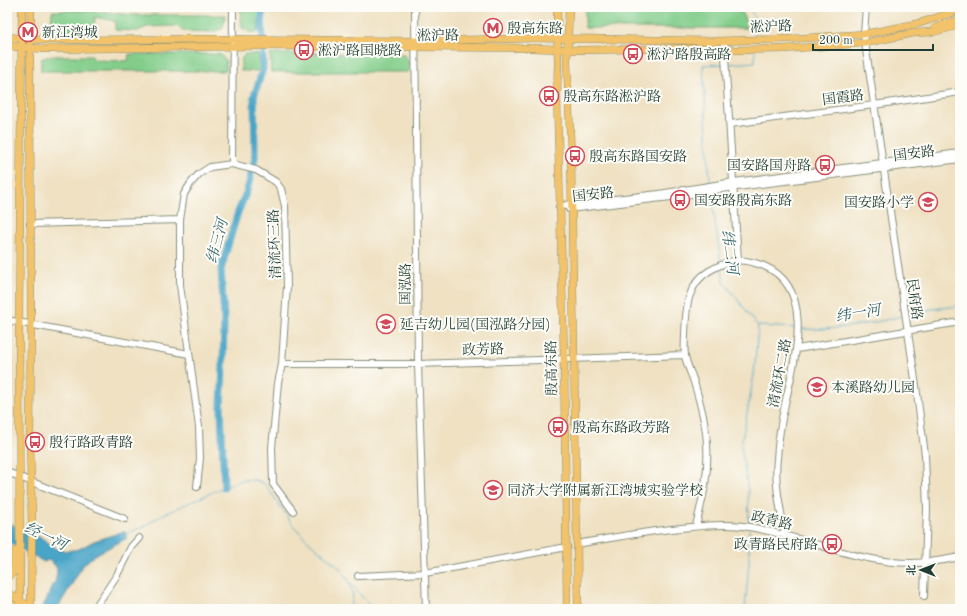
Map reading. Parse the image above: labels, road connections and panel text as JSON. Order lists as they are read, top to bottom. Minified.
{"streets":{"main road":["淞沪路","殷高东路"],"street":["国霞路","国安路","清流环三路","国泓路","民府路","政芳路","清流环二路","政青路"]},"crossings":[["淞沪路","国泓路"],["淞沪路","民府路"],["淞沪路","殷高东路"],["国霞路","民府路"],["国安路","民府路"],["国安路","殷高东路"],["清流环三路","政芳路"],["国泓路","政芳路"],["民府路","政青路"],["政芳路","殷高东路"],["政芳路","清流环二路"],["殷高东路","政青路"],["清流环二路","政青路"]],"water":["纬三河","纬二河","纬一河","经一河"],"places":{"metro station":["殷高东路","新江湾城"],"bus stop":["淞沪路国晓路","淞沪路殷高路","殷高东路淞沪路","殷高东路国安路","国安路国舟路","国安路殷高东路","殷高东路政芳路","殷行路政青路","政青路民府路"],"school or university":["国安路小学","延吉幼儿园(国泓路分园)","本溪路幼儿园","同济大学附属新江湾城实验学校"]},"scale_bar":"200 m","north":"left"}
